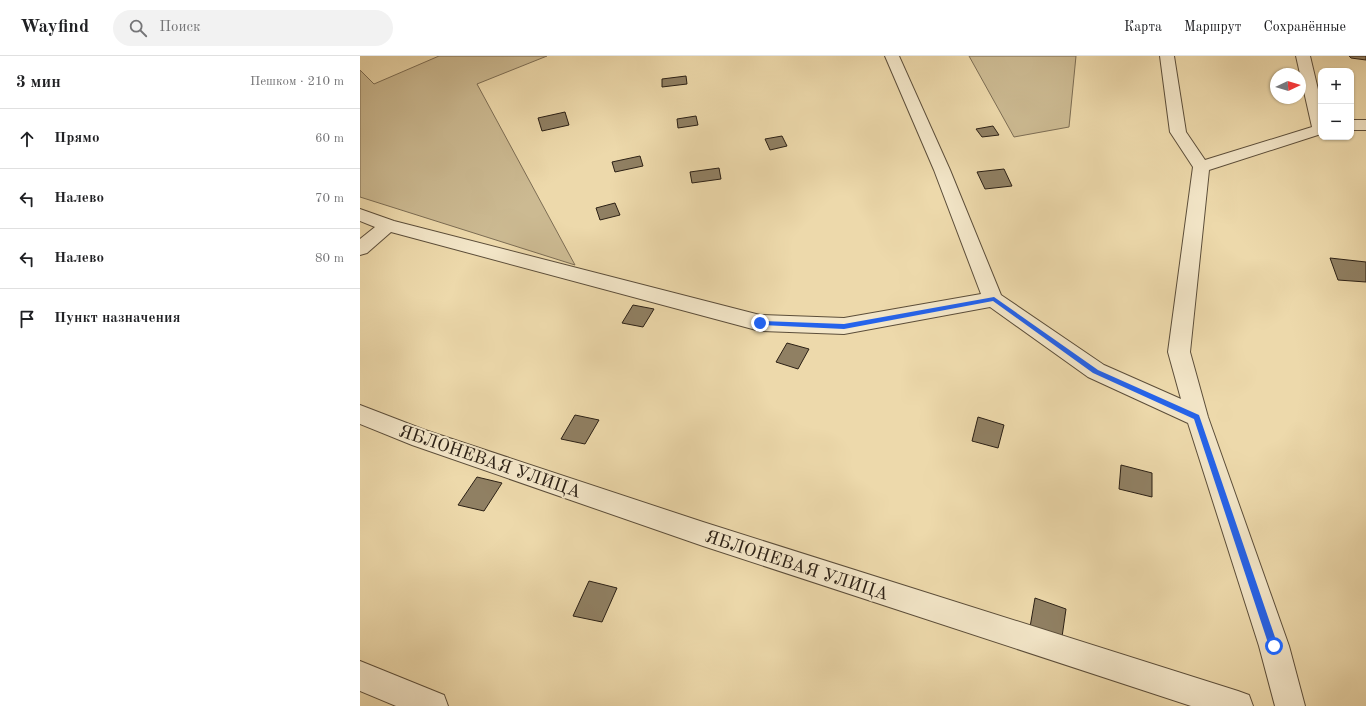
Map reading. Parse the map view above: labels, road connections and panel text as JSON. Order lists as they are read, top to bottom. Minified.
{"streets":{"street":["ЯБЛОНЕВАЯ УЛИЦА"]},"north":"right","page":{"header":"Wayfind","search":"Поиск","nav":["Карта","Маршрут","Сохранённые"],"heading":["3 мин","Пешком · 210 m"],"map_buttons":["+","−"],"list":[["Прямо","60 m"],["Налево","70 m"],["Налево","80 m"],"Пункт назначения"]}}
